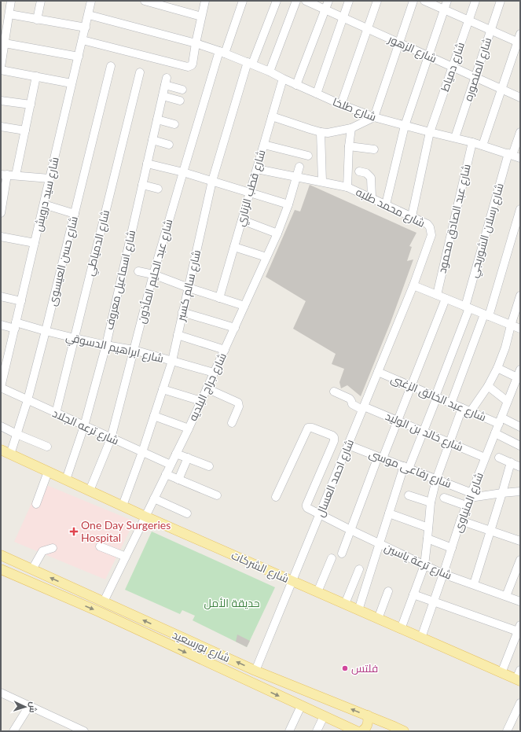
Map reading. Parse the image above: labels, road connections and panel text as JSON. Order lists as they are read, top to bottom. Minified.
{"streets":{"main road":["شارع الشركات","شارع بورسعيد"],"street":["شارع الزهور","شارع دمياط","شارع المنصوره","شارع طلخا","شارع قطب الزناري","شارع سيد درويش","شارع محمد طلبه","شارع عبد الصادق محمود","شارع رسلان الشوربجي","شارع الدمياطي","شارع حسن العيسوى","شارع عبد الحليم المأذون","شارع اسماعيل معروف","شارع سالم كسبر","شارع ابراهيم الدسوقي","شارع جراج البلديه","شارع عبد الخالق الزغبى","شارع ترعه الجلاد","شارع خالد بن الوليد","شارع رفاعى موسى","شارع احمد العسال","شارع المنياوى","شارع ترعة ياسين"]},"crossings":[["شارع الزهور","شارع دمياط"],["شارع الزهور","شارع المنصوره"],["شارع دمياط","شارع طلخا"],["شارع دمياط","شارع محمد طلبه"],["شارع المنصوره","شارع طلخا"],["شارع طلخا","شارع قطب الزناري"],["شارع طلخا","شارع سيد درويش"],["شارع طلخا","شارع عبد الصادق محمود"],["شارع طلخا","شارع رسلان الشوربجي"],["شارع طلخا","شارع عبد الحليم المأذون"],["شارع طلخا","شارع سالم كسبر"],["شارع قطب الزناري","شارع محمد طلبه"],["شارع سيد درويش","شارع ابراهيم الدسوقي"],["شارع سيد درويش","شارع ترعه الجلاد"],["شارع محمد طلبه","شارع جراج البلديه"],["شارع محمد طلبه","شارع احمد العسال"],["شارع رسلان الشوربجي","شارع عبد الخالق الزغبى"],["شارع رسلان الشوربجي","شارع خالد بن الوليد"],["شارع رسلان الشوربجي","شارع رفاعى موسى"],["شارع رسلان الشوربجي","شارع ترعة ياسين"],["شارع رسلان الشوربجي","شارع الشركات"],["شارع الدمياطي","شارع ابراهيم الدسوقي"],["شارع الدمياطي","شارع ترعه الجلاد"],["شارع حسن العيسوى","شارع ابراهيم الدسوقي"],["شارع حسن العيسوى","شارع ترعه الجلاد"],["شارع حسن العيسوى","شارع الشركات"],["شارع عبد الحليم المأذون","شارع ابراهيم الدسوقي"],["شارع عبد الحليم المأذون","شارع ترعه الجلاد"],["شارع عبد الحليم المأذون","شارع الشركات"],["شارع اسماعيل معروف","شارع ابراهيم الدسوقي"],["شارع اسماعيل معروف","شارع ترعه الجلاد"],["شارع اسماعيل معروف","شارع الشركات"],["شارع سالم كسبر","شارع ابراهيم الدسوقي"],["شارع سالم كسبر","شارع ترعه الجلاد"],["شارع سالم كسبر","شارع الشركات"],["شارع ابراهيم الدسوقي","شارع جراج البلديه"],["شارع جراج البلديه","شارع ترعه الجلاد"],["شارع جراج البلديه","شارع الشركات"],["شارع جراج البلديه","شارع بورسعيد"],["شارع عبد الخالق الزغبى","شارع احمد العسال"],["شارع عبد الخالق الزغبى","شارع المنياوى"],["شارع خالد بن الوليد","شارع احمد العسال"],["شارع خالد بن الوليد","شارع المنياوى"],["شارع رفاعى موسى","شارع احمد العسال"],["شارع رفاعى موسى","شارع المنياوى"],["شارع احمد العسال","شارع ترعة ياسين"],["شارع احمد العسال","شارع الشركات"],["شارع احمد العسال","شارع بورسعيد"],["شارع المنياوى","شارع ترعة ياسين"],["شارع المنياوى","شارع الشركات"]],"parks":["حديقة الأمل"],"places":{"health":["One Day Surgeries Hospital"],"other":["فلتس"]},"north":"right"}
